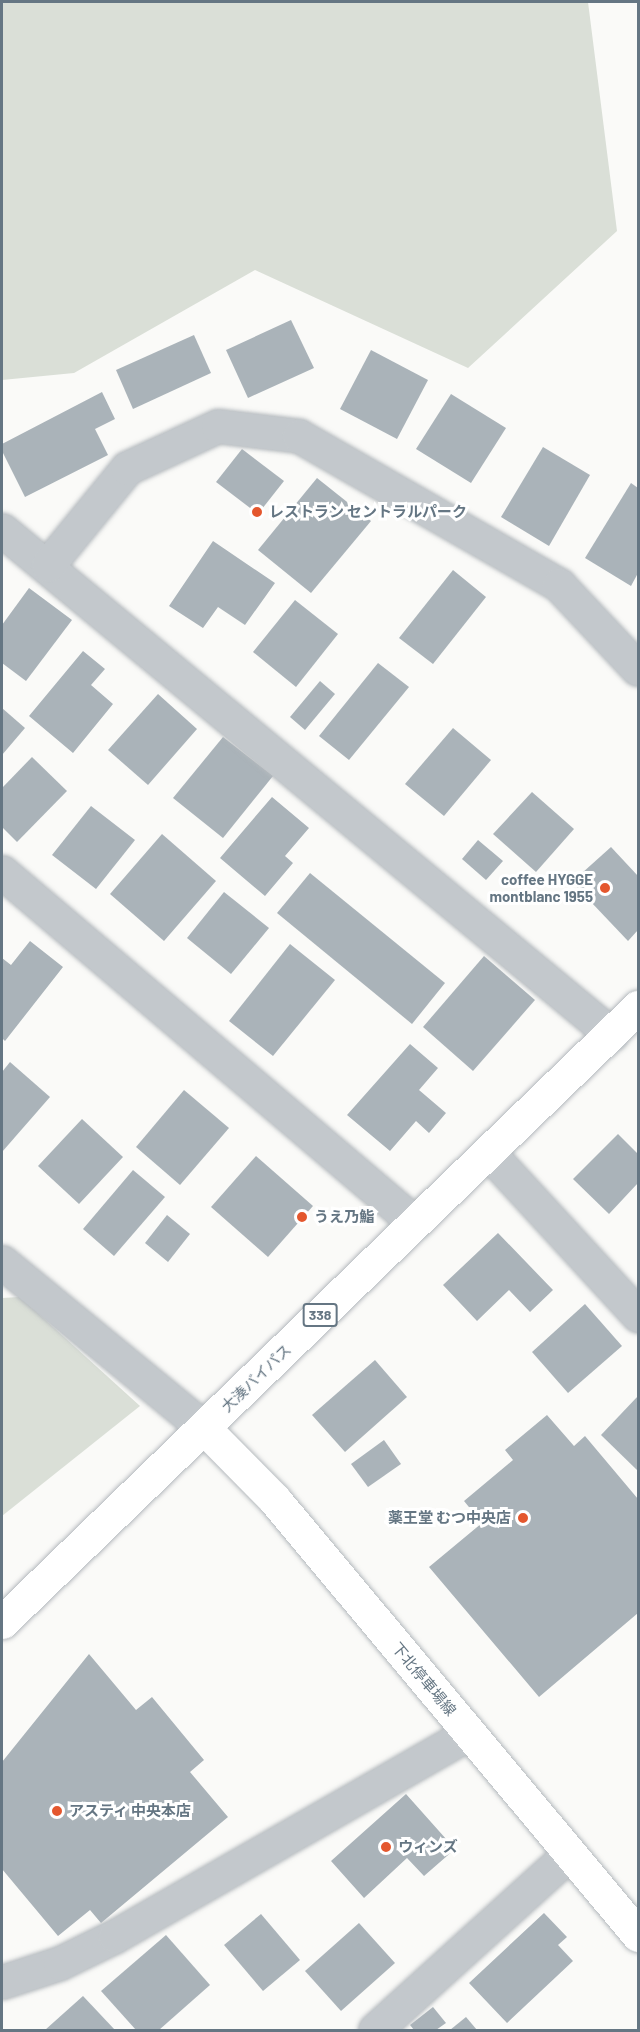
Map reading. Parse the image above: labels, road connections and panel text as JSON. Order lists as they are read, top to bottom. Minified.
{"streets":{"main road":["338","大湊バイパス","下北停車場線"]},"crossings":[["大湊バイパス","下北停車場線"]],"places":["レストラン セントラルパーク","coffee HYGGE montblanc 1955","うえ乃鮨","薬王堂 むつ中央店","アスティ 中央本店","ウィンズ"]}
